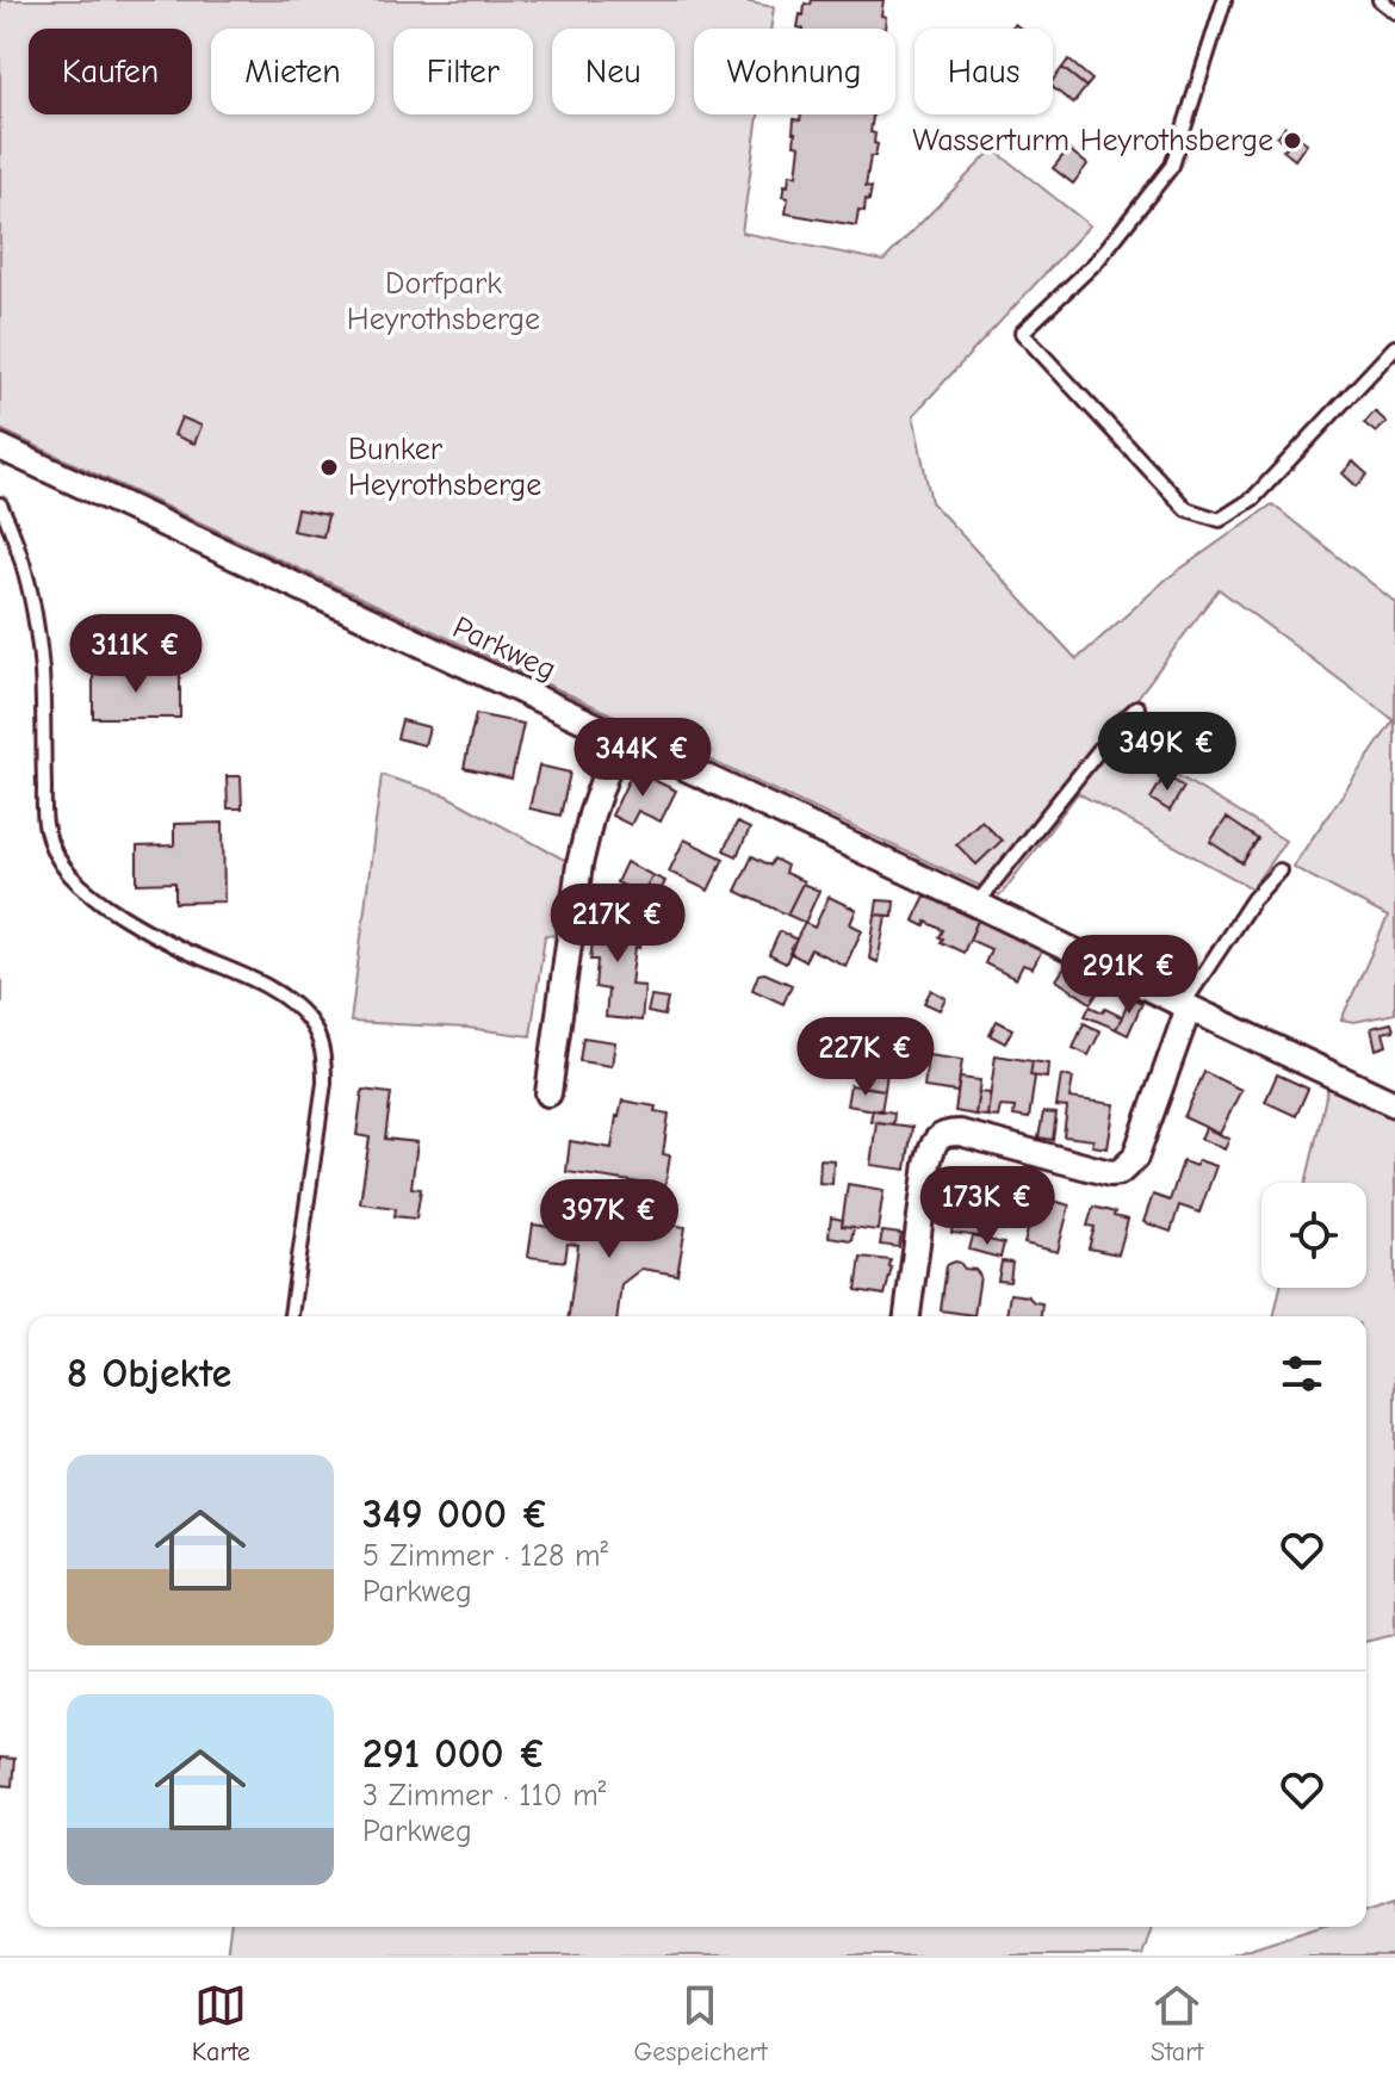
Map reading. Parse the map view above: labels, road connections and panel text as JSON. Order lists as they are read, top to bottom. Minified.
{"streets":{"street":["Parkweg"]},"parks":["Dorfpark Heyrothsberge"],"places":["Wasserturm Heyrothsberge","Bunker Heyrothsberge"],"page":{"chip":["Kaufen","Mieten","Filter","Neu","Wohnung","Haus"],"price":["311K €","349K €","344K €","217K €","291K €","227K €","173K €","397K €"],"heading":"8 Objekte","list":[{"name":"349 000 €","note":"5 Zimmer · 128 m² · Parkweg"},{"name":"291 000 €","note":"3 Zimmer · 110 m² · Parkweg"}],"tabs":["Karte","Gespeichert","Start"]}}
